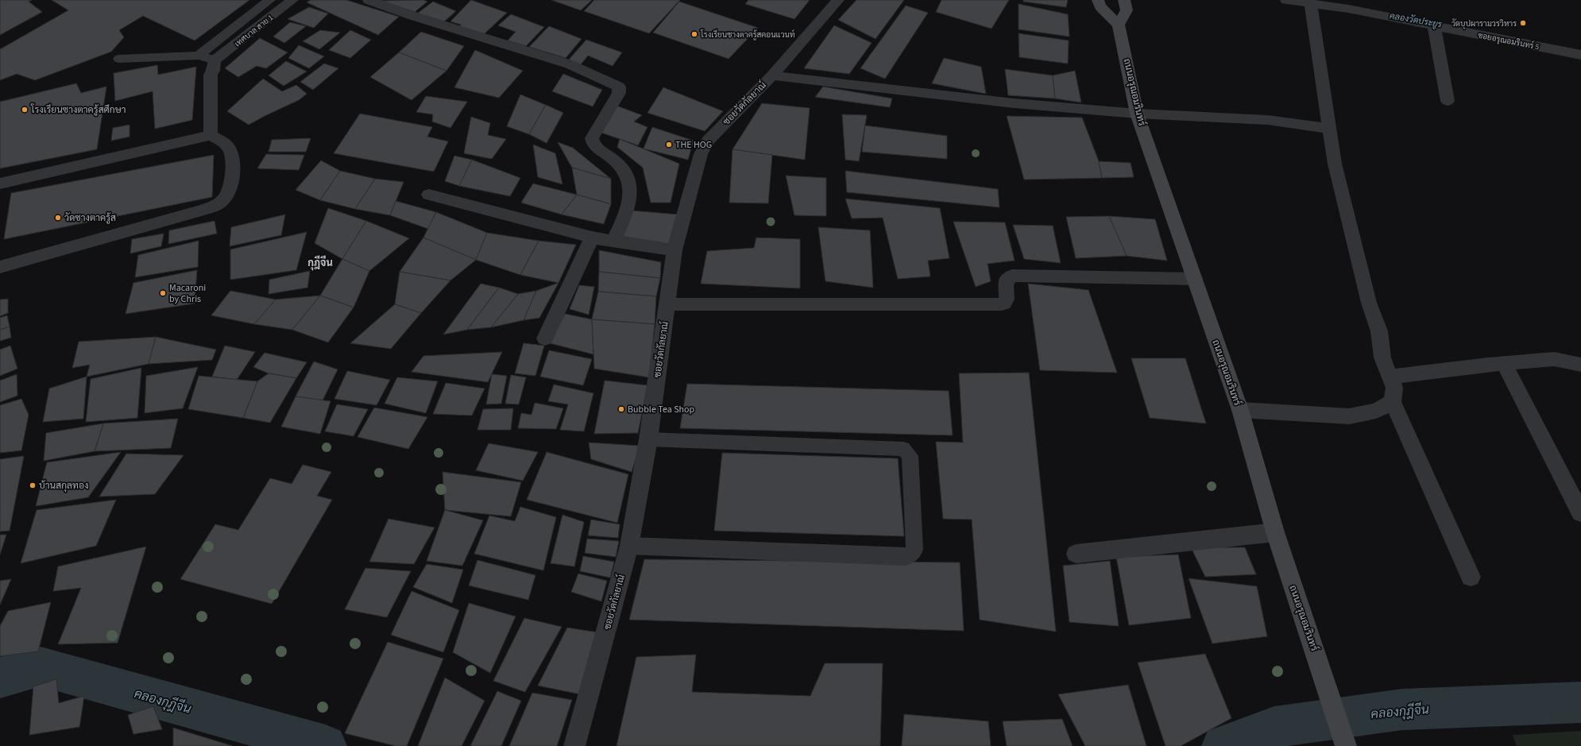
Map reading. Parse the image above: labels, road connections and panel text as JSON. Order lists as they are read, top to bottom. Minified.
{"streets":{"main road":["ถนนอรุณอมรินทร์"],"street":["เทศบาล สาย 1","ซอยอรุณอมรินทร์ 5","ซอยวัดกัลยาณ์"]},"districts":["กุฎีจีน"],"water":["คลองวัดประยูร","คลองกุฎีจีน"],"places":["วัดบุปผารามวรวิหาร","โรงเรียนซางตาครู้สคอนแวนท์","โรงเรียนซางตาครู้สศึกษา","THE HOG","วัดซางตาครู้ส","Macaroni by Chris","Bubble Tea Shop","บ้านสกุลทอง"]}
